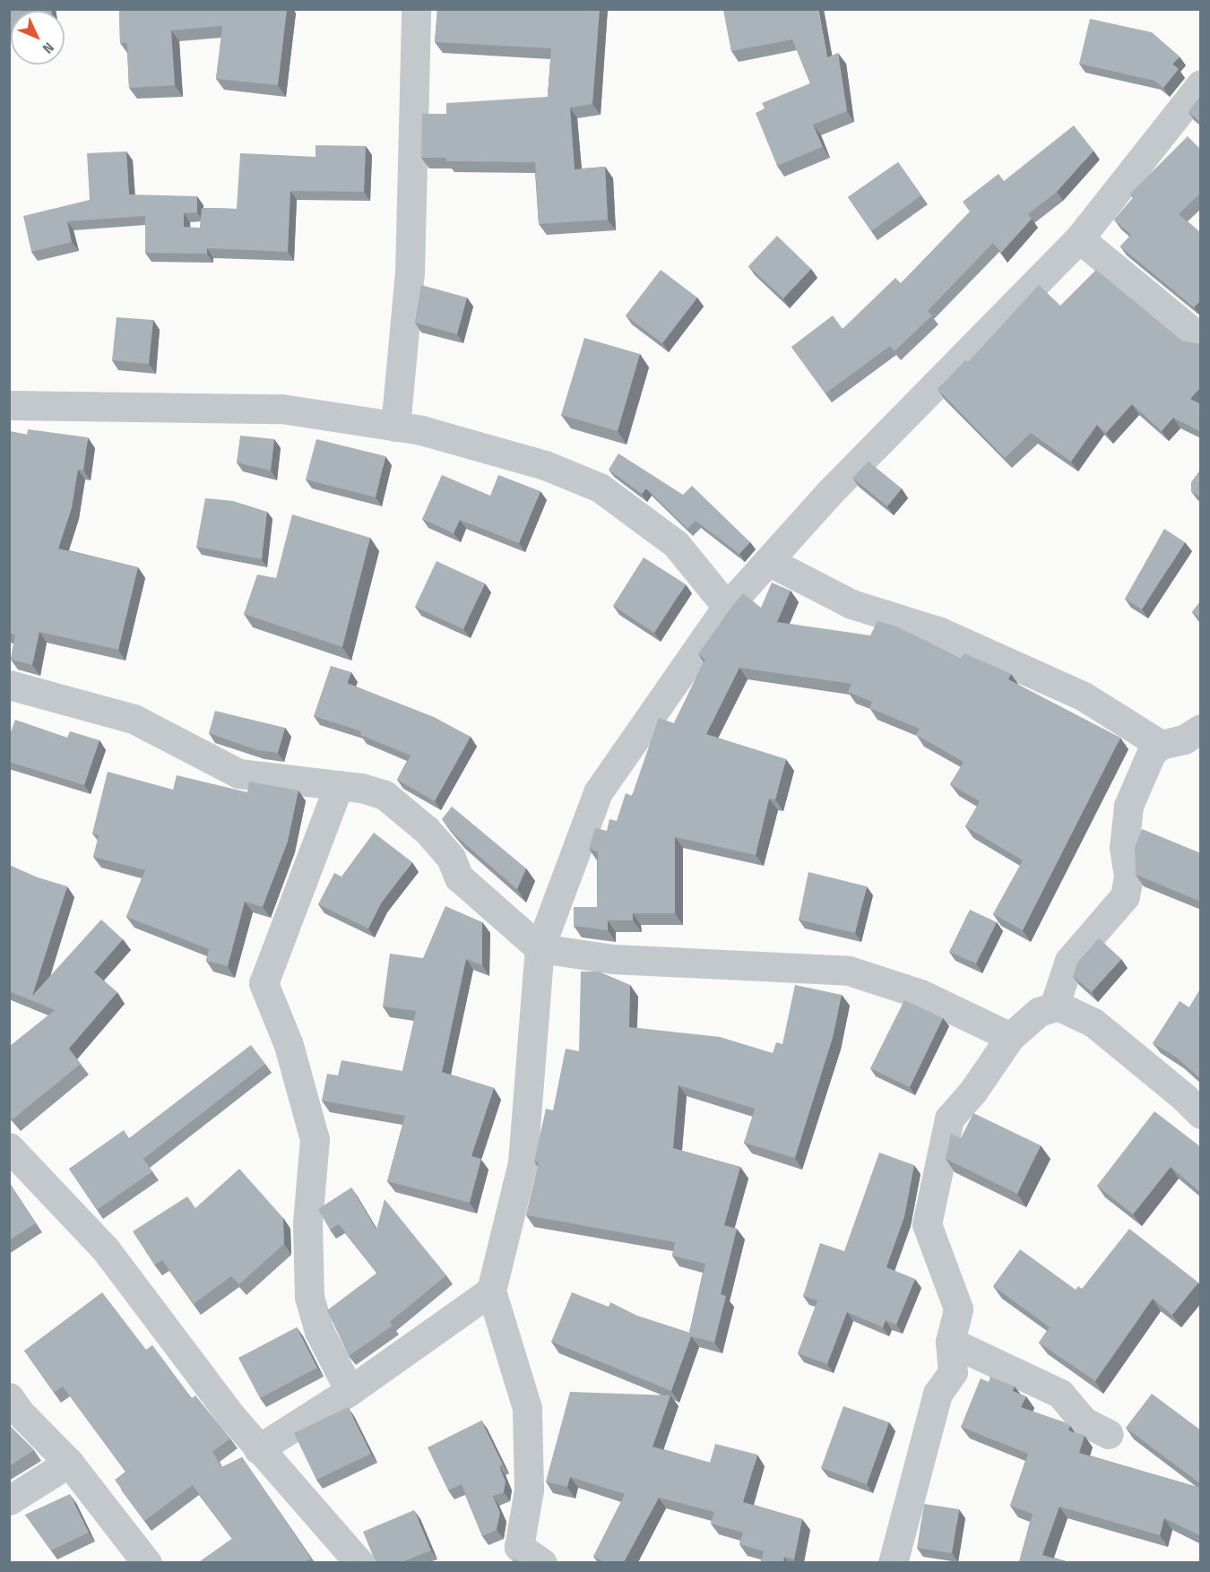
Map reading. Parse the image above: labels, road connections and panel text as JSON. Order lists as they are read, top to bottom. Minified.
{"north":"bottom right"}
